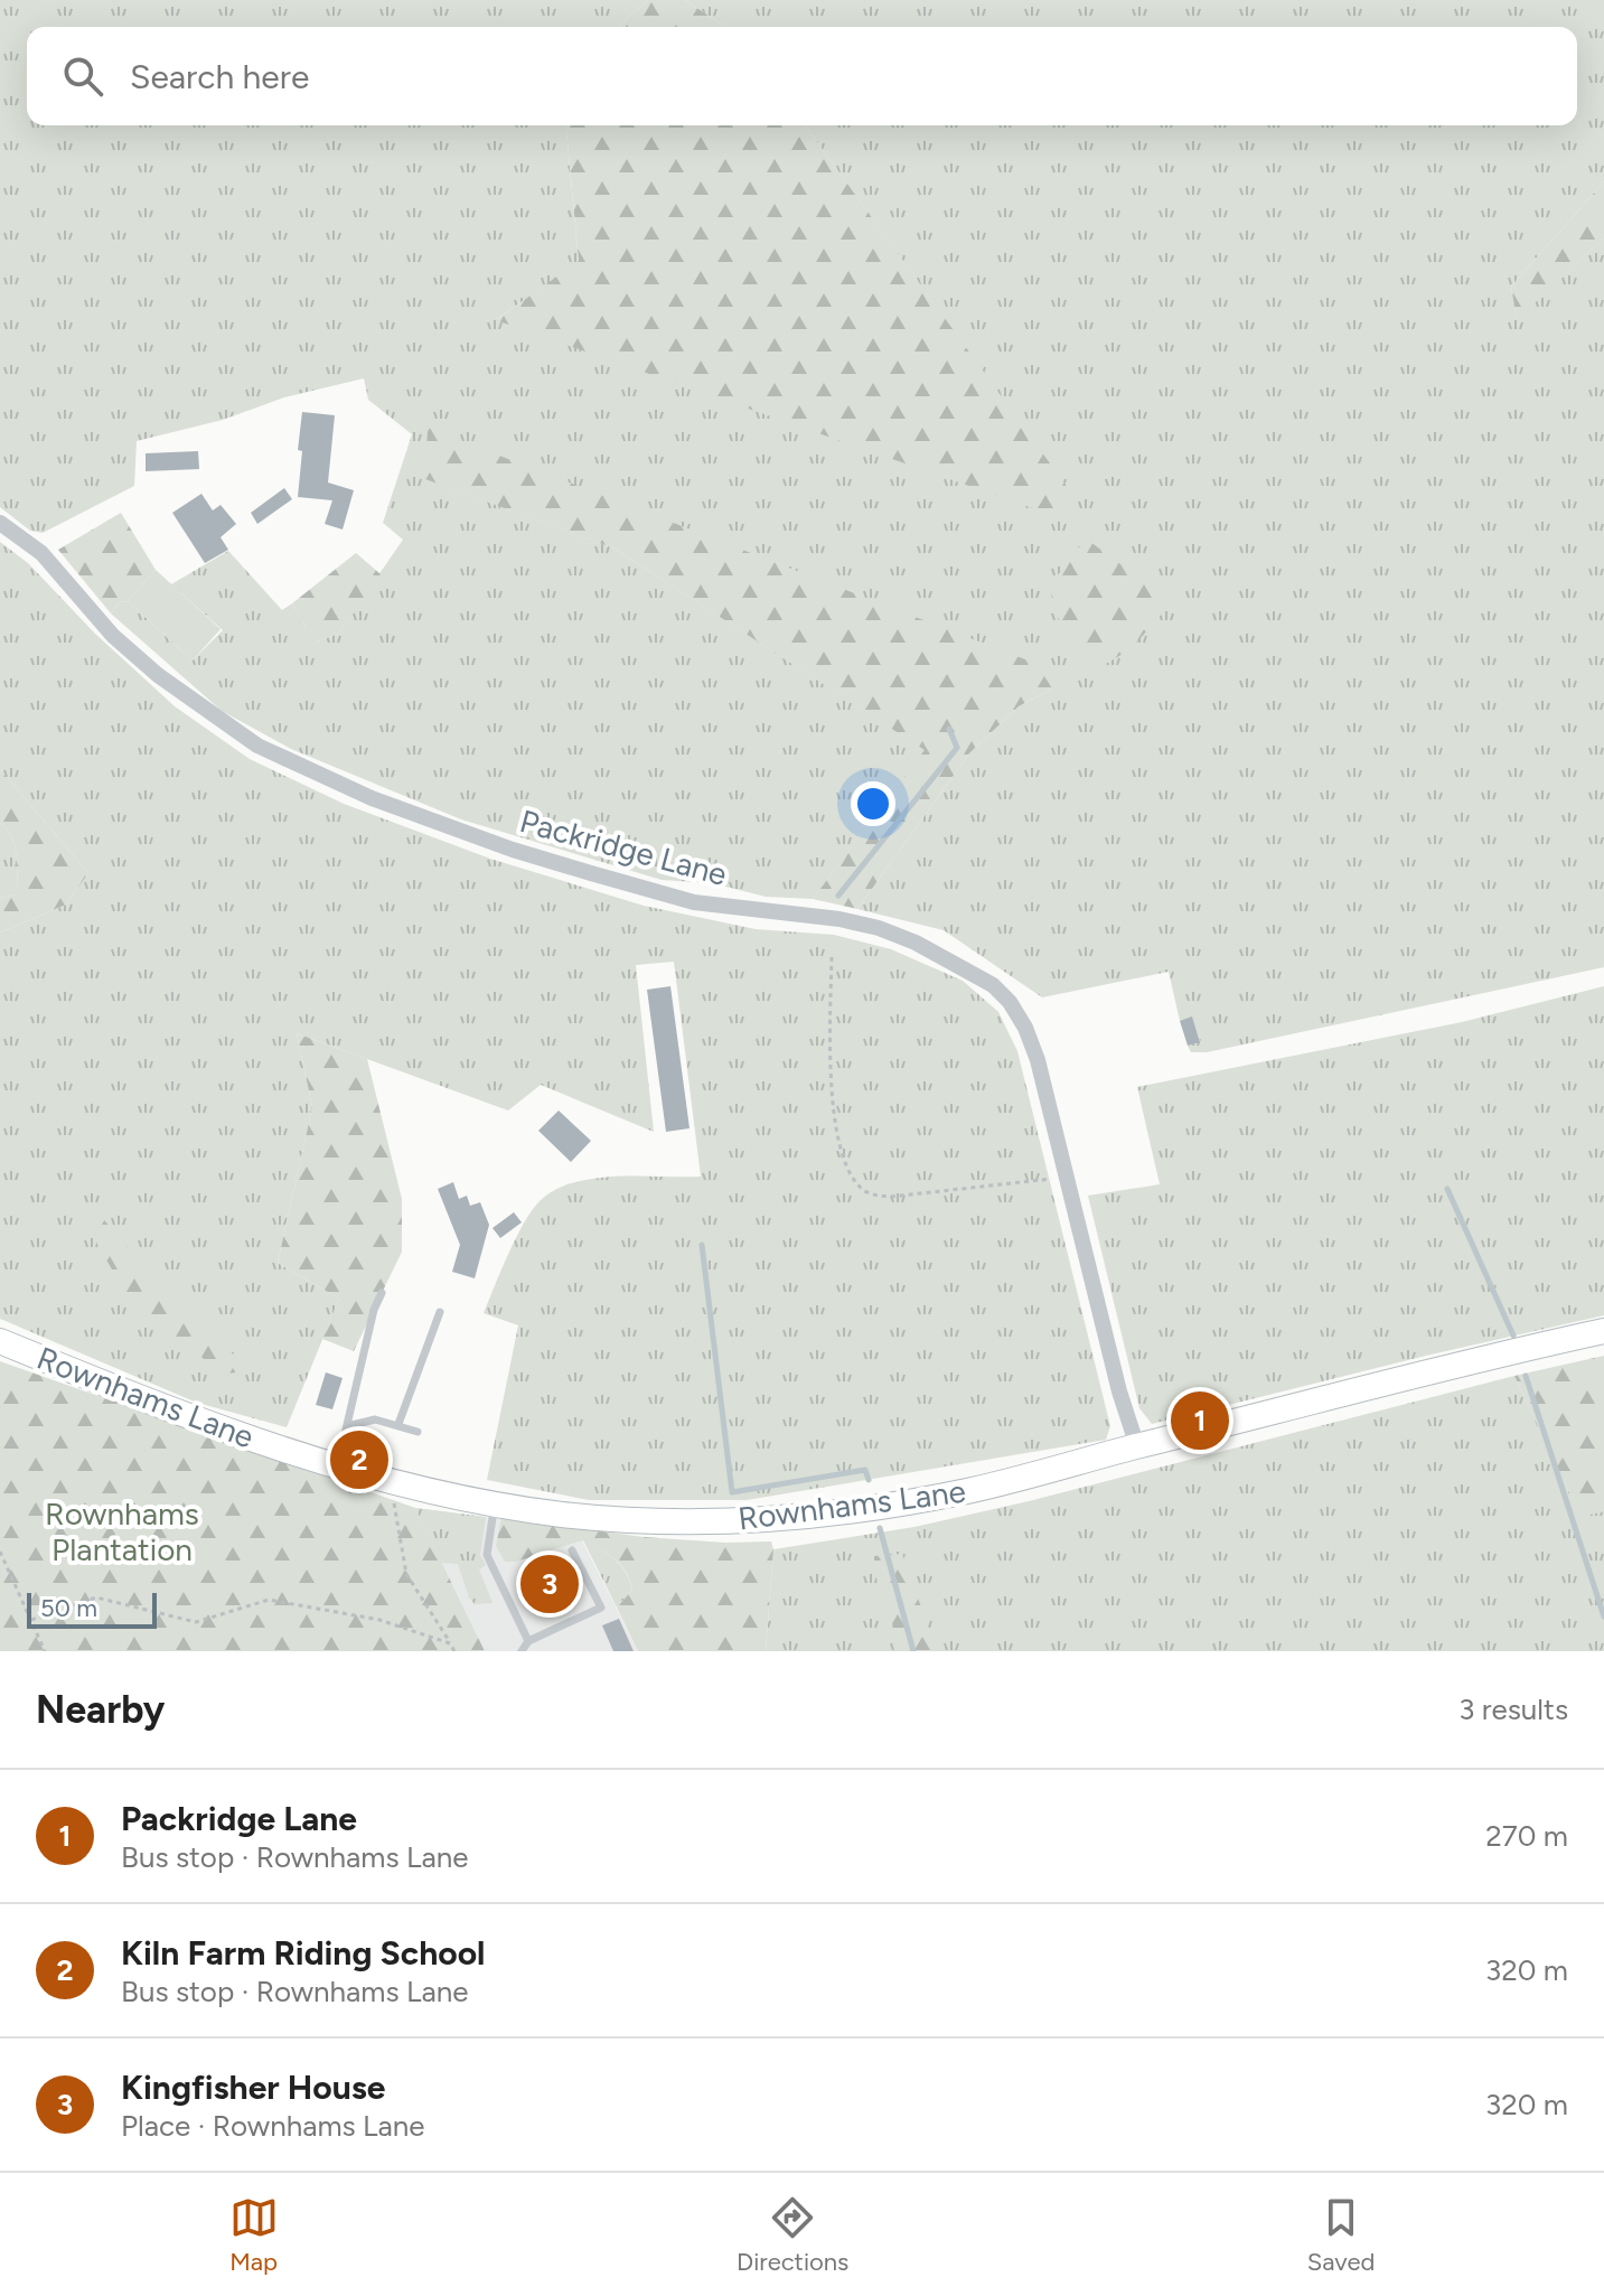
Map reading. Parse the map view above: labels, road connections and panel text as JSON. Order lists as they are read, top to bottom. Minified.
{"streets":{"street":["Packridge Lane","Rownhams Lane"]},"crossings":[["Packridge Lane","Rownhams Lane"]],"parks":["Rownhams Plantation"],"scale_bar":"50 m","page":{"search":"Search here","pins":["1","2","3"],"scale":"50 m","heading":["Nearby","3 results"],"list":[{"mark":"1","name":"Packridge Lane","note":"Bus stop · Rownhams Lane","value":"270 m"},{"mark":"2","name":"Kiln Farm Riding School","note":"Bus stop · Rownhams Lane","value":"320 m"},{"mark":"3","name":"Kingfisher House","note":"Place · Rownhams Lane","value":"320 m"}],"nav":["Map","Directions","Saved"]}}
